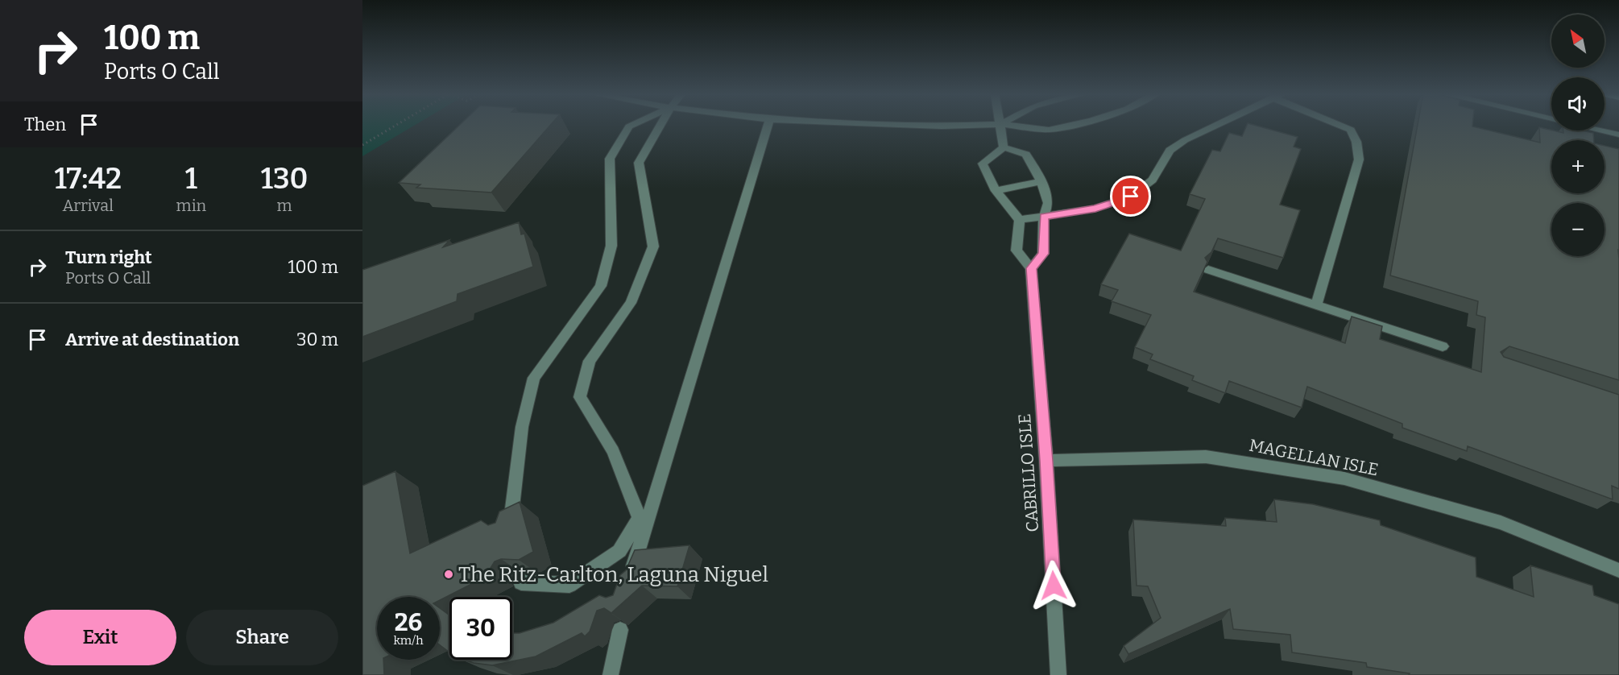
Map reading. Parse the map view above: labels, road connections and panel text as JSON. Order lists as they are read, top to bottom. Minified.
{"streets":{"street":["MAGELLAN ISLE","CABRILLO ISLE"]},"crossings":[["MAGELLAN ISLE","CABRILLO ISLE"]],"places":["The Ritz-Carlton, Laguna Niguel"],"north":"top left","page":{"turn":["100 m","Ports O Call"],"map_buttons":["+","−"],"then":"Then","eta":["17:42","Arrival","1","min","130","m"],"list":[{"name":"Turn right","note":"Ports O Call","value":"100 m"},{"name":"Arrive at destination","value":"30 m"}],"speed":"26 km/h","limit":"30","buttons":["Exit","Share"]}}
